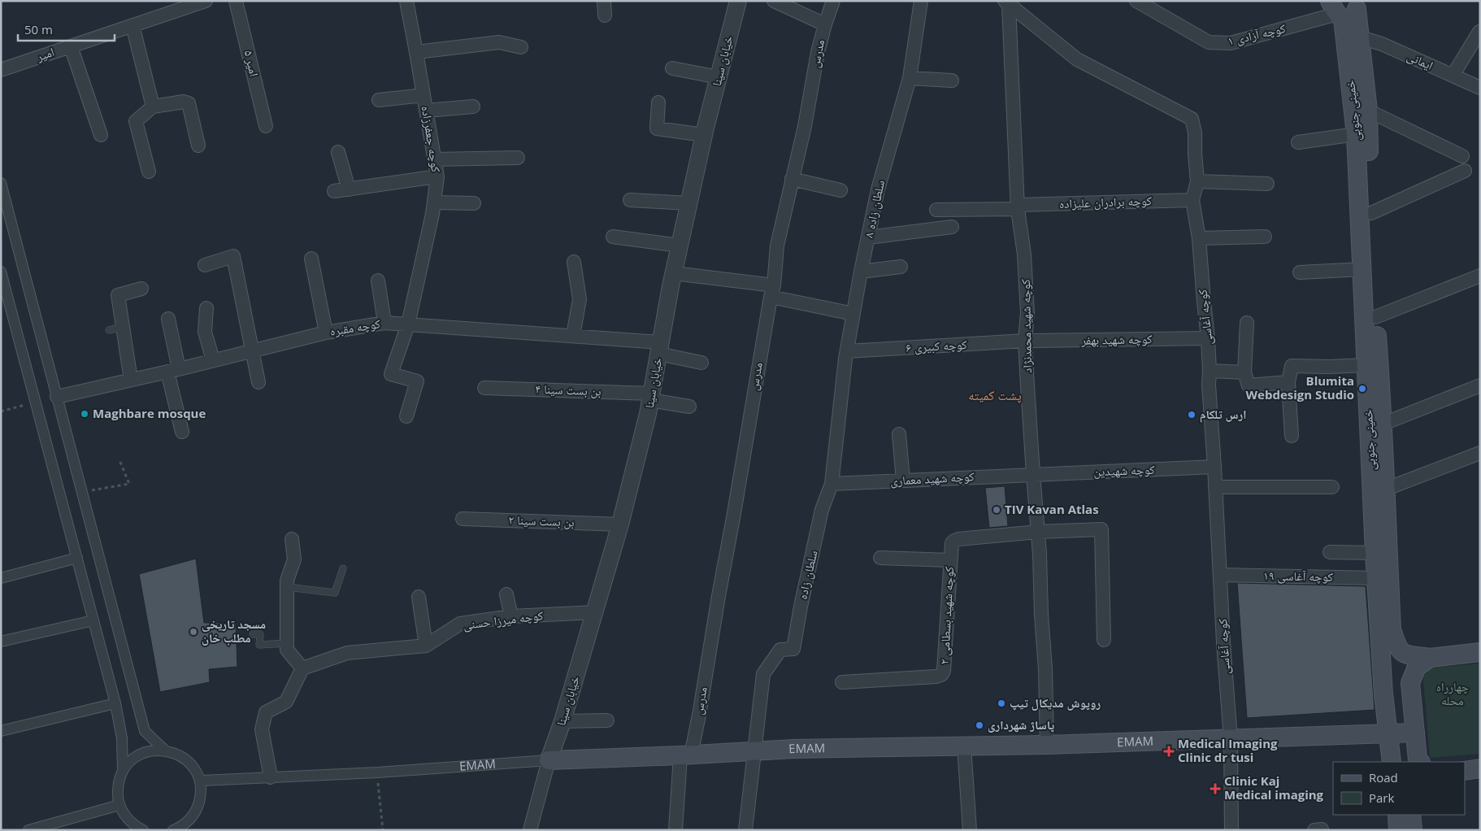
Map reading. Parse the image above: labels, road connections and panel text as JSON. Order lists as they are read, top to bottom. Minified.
{"streets":{"main road":["خمینی جنوبی","EMAM"],"street":["کوچه آزادی ۱","مدرس","امیر","خیابان سینا","ایمانی","امیر ۵","کوچه جعفرزاده","کوچه برادران علیزاده","سلطان زاده ۸","کوچه آغاسی","کوچه شهید محمدنژاد","کوچه مقبره","کوچه شهید بهفر","کوچه کبیری ۶","بن بست سینا ۴","کوچه شهیدین","کوچه شهید معماری","بن بست سینا ۲","سلطان زاده","کوچه آغاسی ۱۹","کوچه شهید بسطامی ۲","کوچه میرزا حسنی"]},"crossings":[["کوچه آزادی ۱","خمینی جنوبی"],["مدرس","EMAM"],["خیابان سینا","کوچه مقبره"],["خیابان سینا","بن بست سینا ۴"],["خیابان سینا","بن بست سینا ۲"],["خیابان سینا","کوچه میرزا حسنی"],["خیابان سینا","EMAM"],["ایمانی","خمینی جنوبی"],["خمینی جنوبی","کوچه آغاسی ۱۹"],["خمینی جنوبی","EMAM"],["کوچه جعفرزاده","کوچه مقبره"],["کوچه برادران علیزاده","کوچه آغاسی"],["کوچه برادران علیزاده","کوچه شهید محمدنژاد"],["سلطان زاده ۸","کوچه کبیری ۶"],["سلطان زاده ۸","سلطان زاده"],["کوچه آغاسی","کوچه شهید محمدنژاد"],["کوچه آغاسی","کوچه شهید بهفر"],["کوچه آغاسی","کوچه شهیدین"],["کوچه آغاسی","کوچه آغاسی ۱۹"],["کوچه آغاسی","EMAM"],["کوچه شهید محمدنژاد","کوچه شهید بهفر"],["کوچه شهید محمدنژاد","کوچه کبیری ۶"],["کوچه شهید محمدنژاد","کوچه شهیدین"],["کوچه شهید محمدنژاد","کوچه شهید معماری"],["کوچه شهید محمدنژاد","کوچه شهید بسطامی ۲"],["کوچه شهید محمدنژاد","EMAM"],["کوچه شهید بهفر","کوچه کبیری ۶"],["کوچه شهیدین","کوچه شهید معماری"],["کوچه شهید معماری","سلطان زاده"],["سلطان زاده","EMAM"]],"districts":["پشت کمیته"],"parks":["چهارراه محله"],"places":{"other":["Blumita Webdesign Studio","Maghbare mosque","ارس تلکام","TIV Kavan Atlas","مسجد تاریخی مطلب خان","روپوش مدیکال تیپ","پاساژ شهرداری"],"health":["Medical Imaging Clinic dr tusi","Clinic Kaj Medical imaging"]},"legend":["Road","Park"],"scale_bar":"50 m"}
